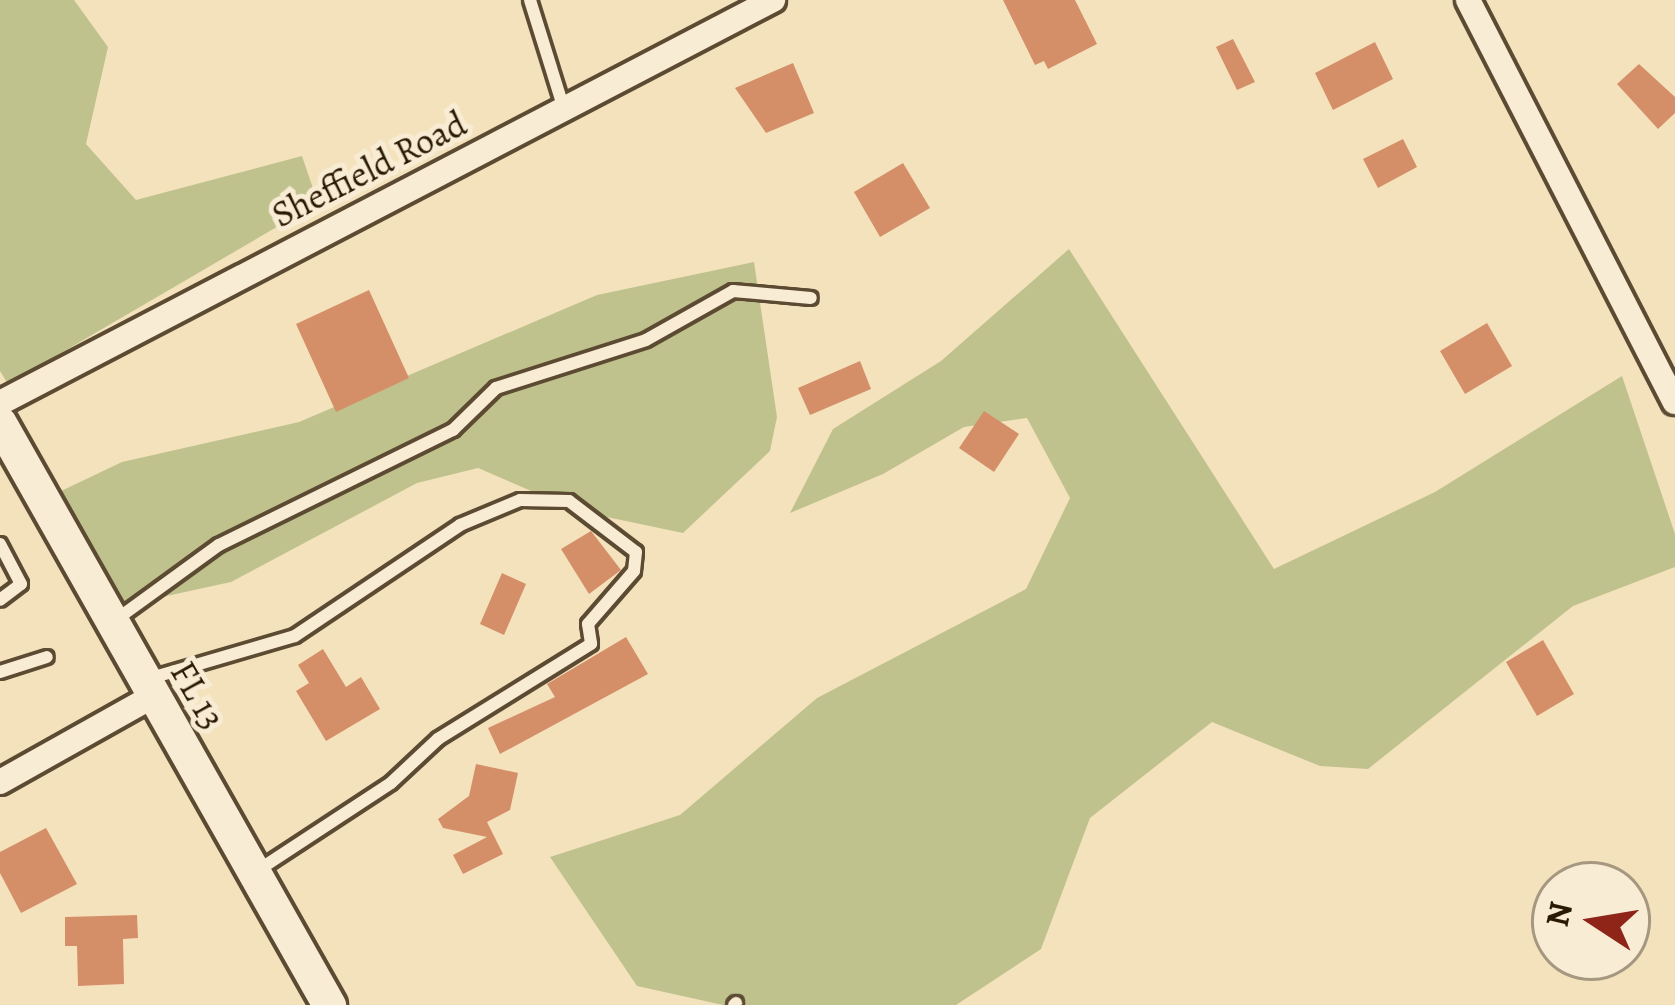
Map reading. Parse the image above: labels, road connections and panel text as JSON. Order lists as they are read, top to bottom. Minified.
{"streets":{"main road":["FL 13"],"street":["Sheffield Road"]},"north":"left"}
